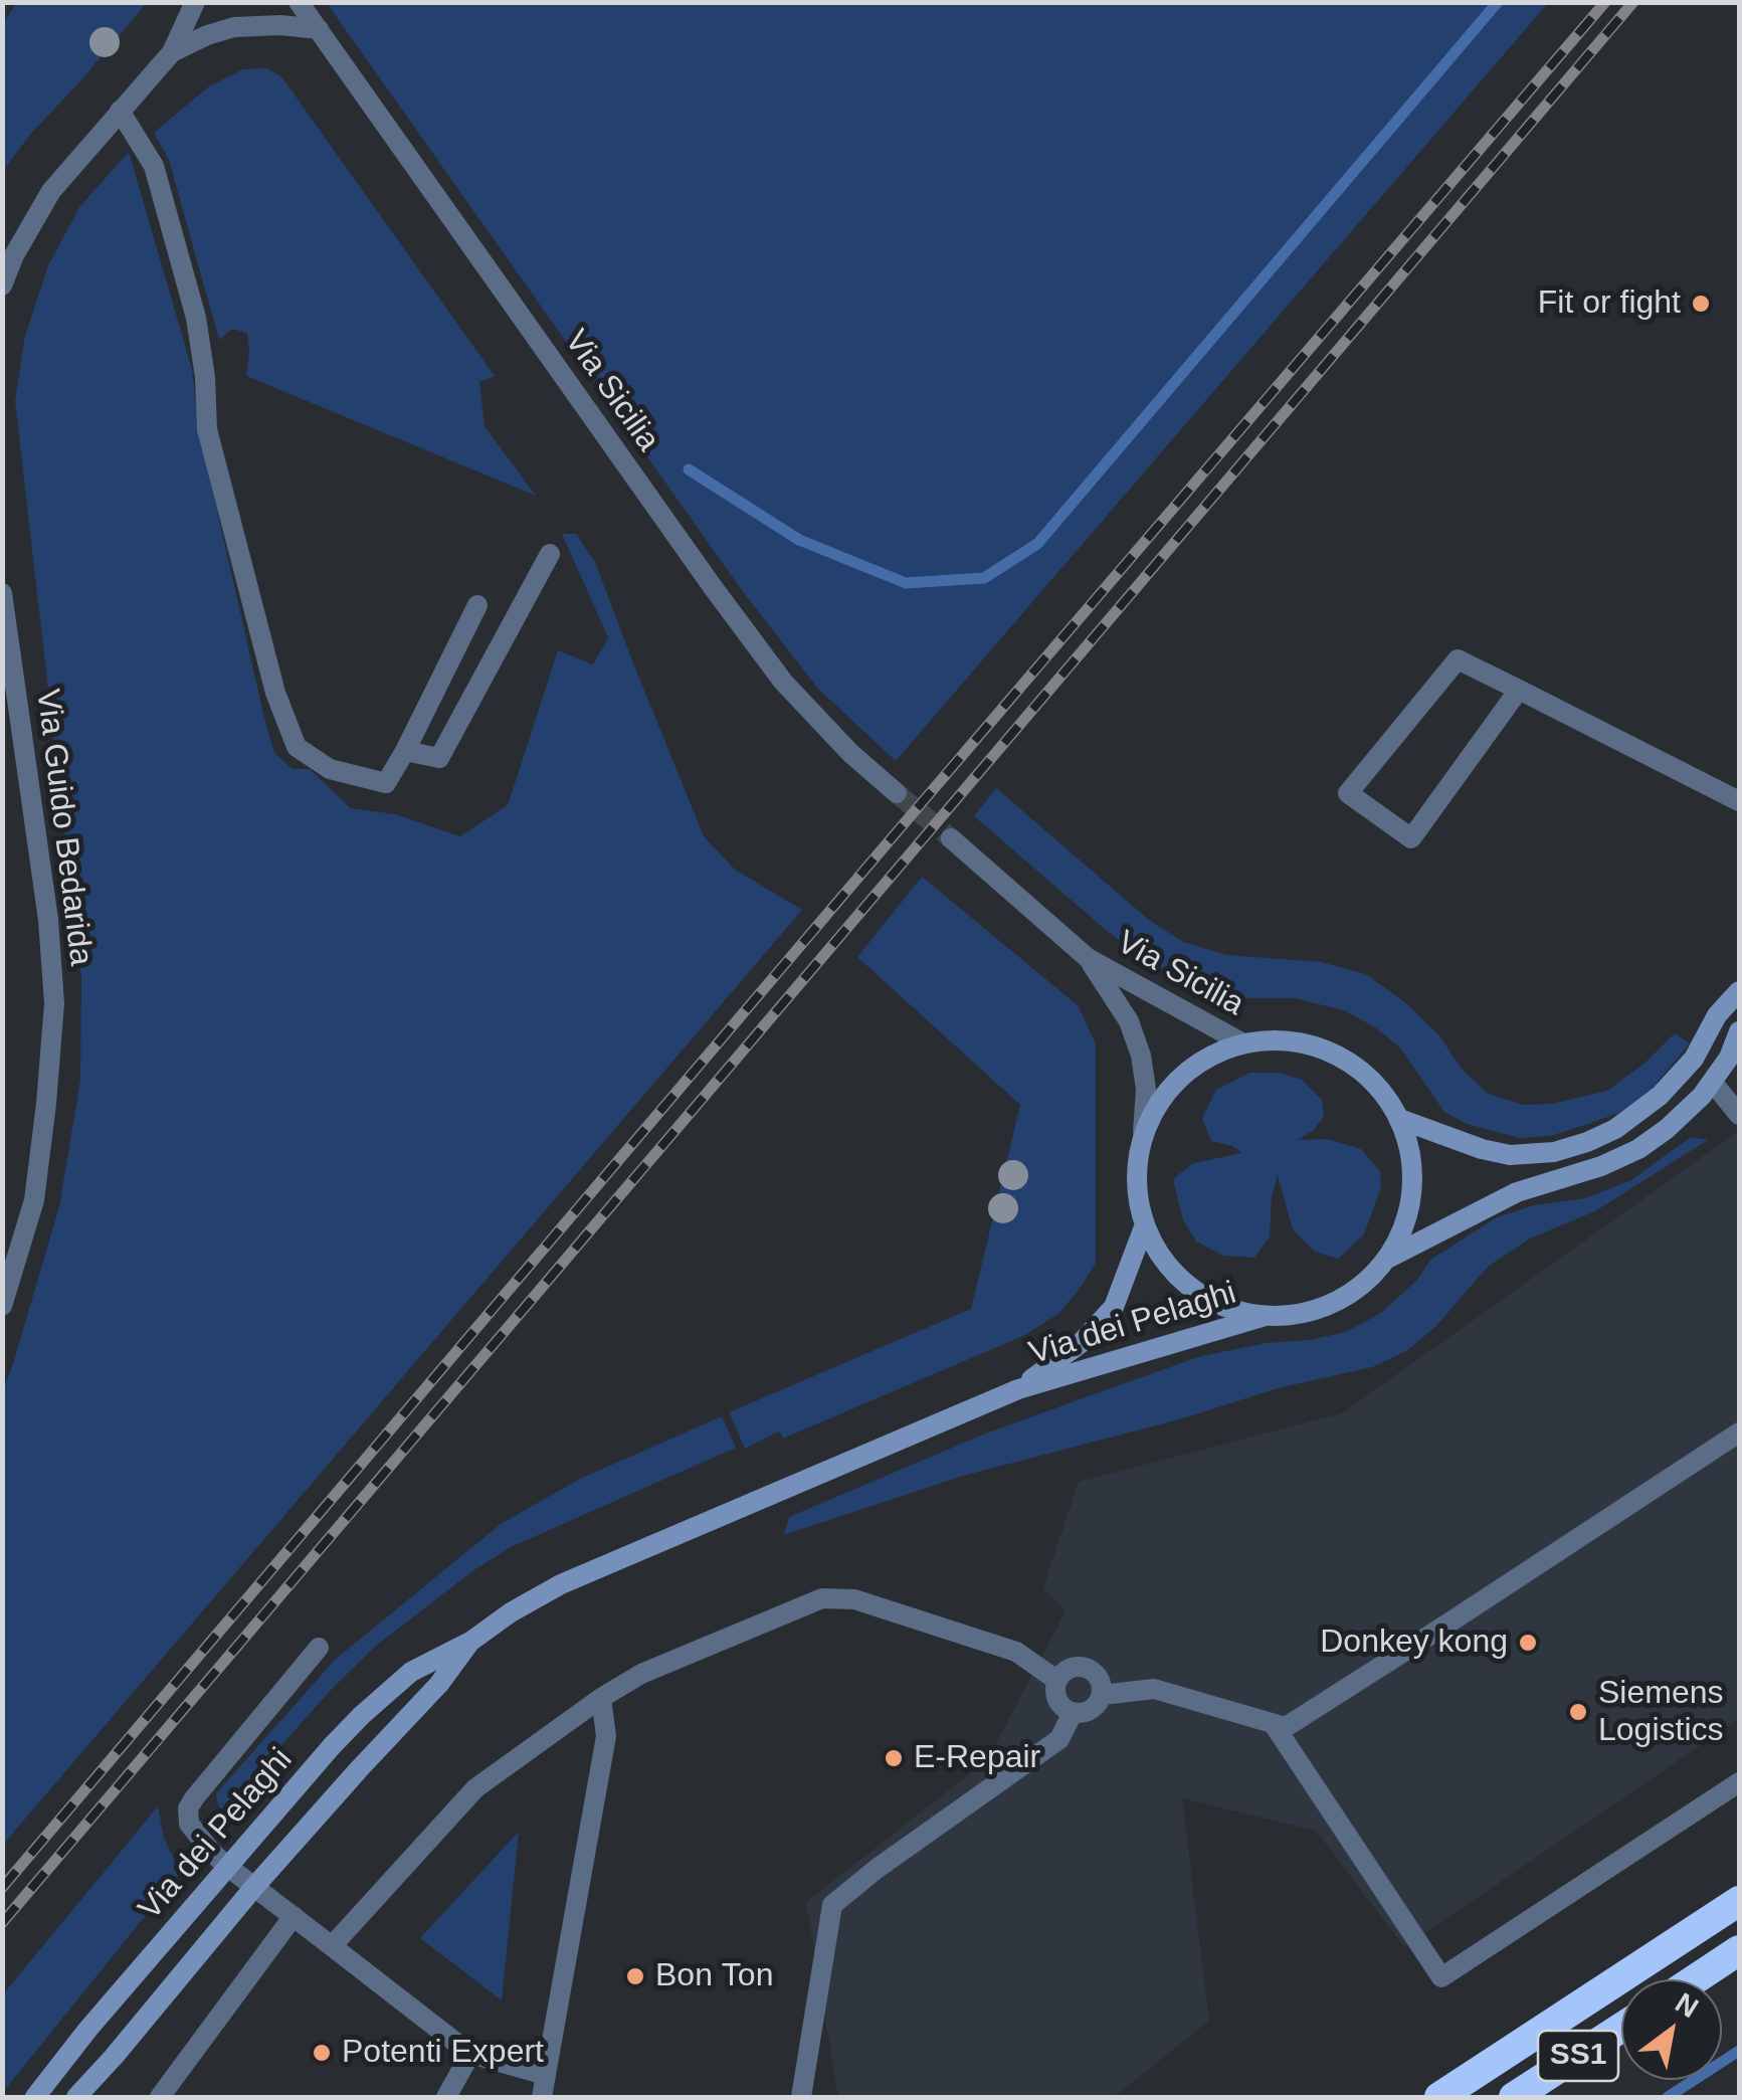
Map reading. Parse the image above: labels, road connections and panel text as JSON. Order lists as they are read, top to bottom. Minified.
{"streets":{"highway":["SS1"],"street":["Via Sicilia","Via Guido Bedarida","Via dei Pelaghi"]},"crossings":[["Via Sicilia","Via dei Pelaghi"]],"places":["Fit or fight","Donkey kong","Siemens Logistics","E-Repair","Bon Ton","Potenti Expert"],"north":"top right"}
